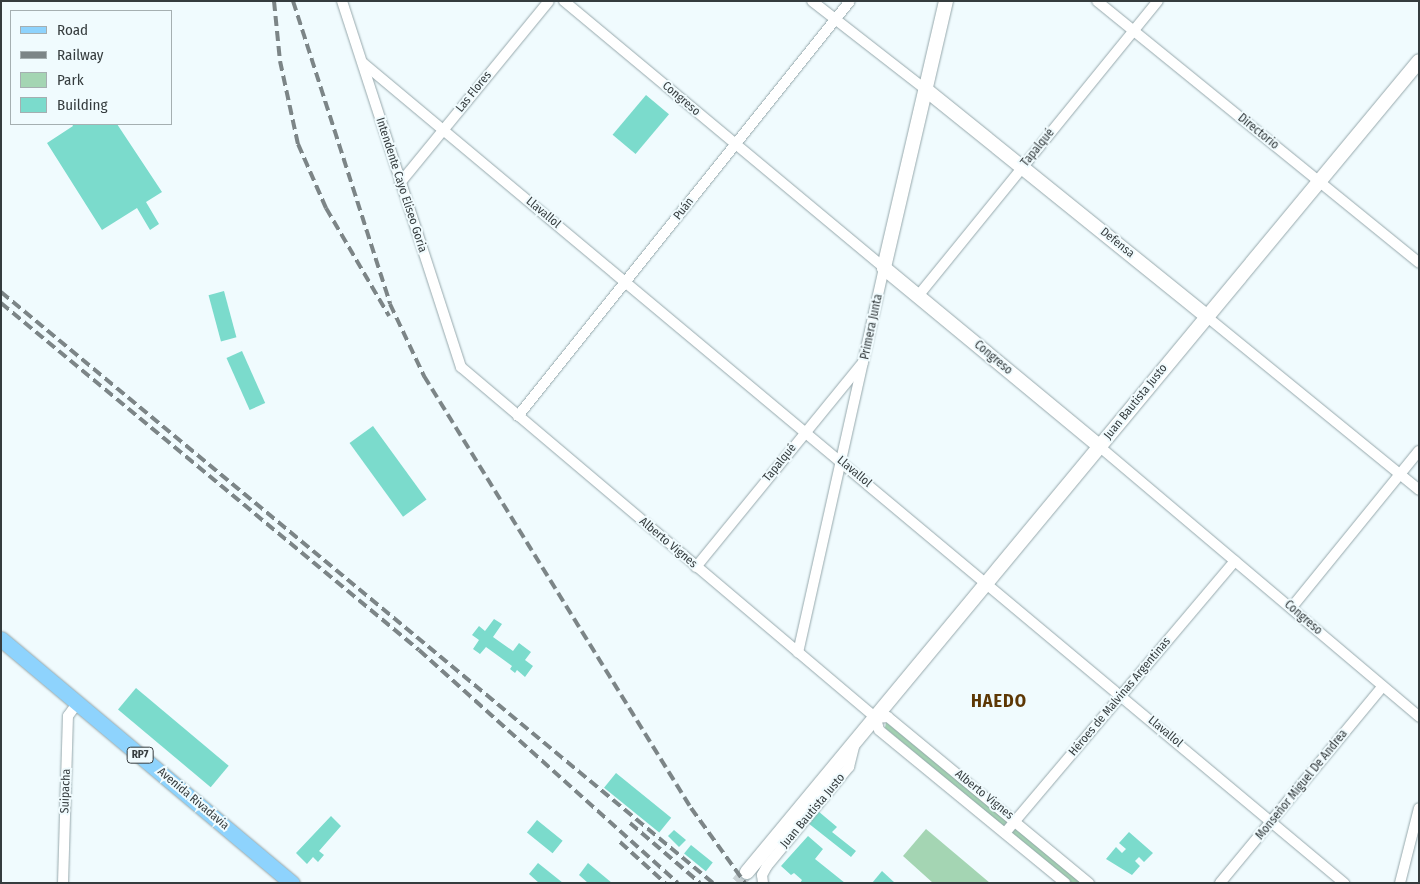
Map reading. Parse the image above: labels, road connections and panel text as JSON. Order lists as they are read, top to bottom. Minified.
{"streets":{"main road":["RP7","Avenida Rivadavia"],"street":["Las Flores","Congreso","Directorio","Tapalqué","Intendente Cayo Eliseo Goria","Puán","Llavallol","Defensa","Primera Junta","Juan Bautista Justo","Alberto Vignes","Héroes de Malvinas Argentinas","Monseñor Miguel De Andrea","Suipacha"]},"crossings":[["Las Flores","Intendente Cayo Eliseo Goria"],["Las Flores","Llavallol"],["Congreso","Tapalqué"],["Congreso","Puán"],["Congreso","Primera Junta"],["Congreso","Juan Bautista Justo"],["Congreso","Héroes de Malvinas Argentinas"],["Congreso","Monseñor Miguel De Andrea"],["Directorio","Tapalqué"],["Directorio","Juan Bautista Justo"],["Tapalqué","Llavallol"],["Tapalqué","Defensa"],["Tapalqué","Primera Junta"],["Tapalqué","Alberto Vignes"],["Intendente Cayo Eliseo Goria","Llavallol"],["Intendente Cayo Eliseo Goria","Alberto Vignes"],["Puán","Llavallol"],["Puán","Defensa"],["Puán","Alberto Vignes"],["Llavallol","Primera Junta"],["Llavallol","Juan Bautista Justo"],["Llavallol","Héroes de Malvinas Argentinas"],["Llavallol","Monseñor Miguel De Andrea"],["Defensa","Primera Junta"],["Defensa","Juan Bautista Justo"],["Primera Junta","Alberto Vignes"],["Juan Bautista Justo","Alberto Vignes"],["Alberto Vignes","Héroes de Malvinas Argentinas"],["Suipacha","Avenida Rivadavia"]],"districts":["HAEDO"],"legend":["Road","Railway","Park","Building"]}
